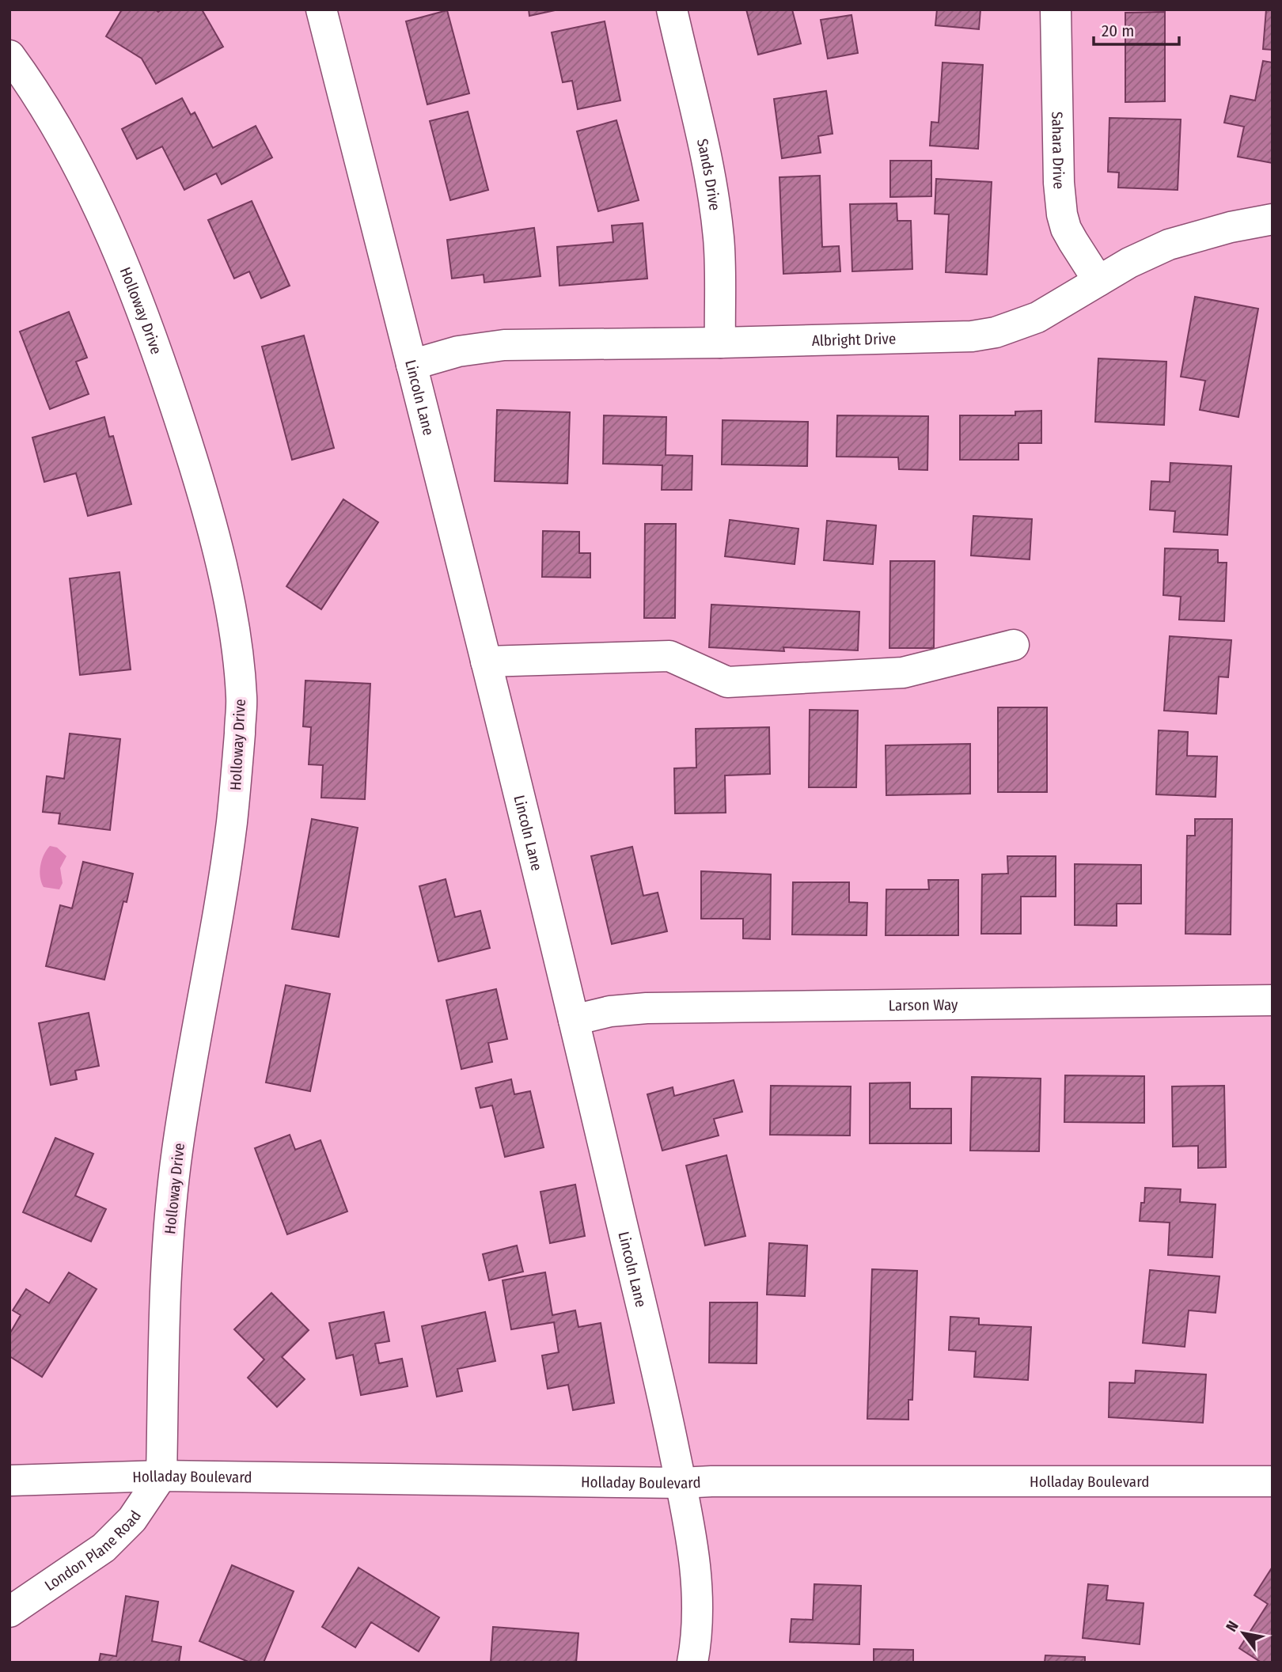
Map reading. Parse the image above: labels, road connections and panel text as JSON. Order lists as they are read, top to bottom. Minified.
{"streets":{"street":["Sahara Drive","Sands Drive","Holloway Drive","Albright Drive","Lincoln Lane","Larson Way","Holladay Boulevard","London Plane Road"]},"crossings":[["Sahara Drive","Albright Drive"],["Sands Drive","Albright Drive"],["Holloway Drive","Holladay Boulevard"],["Holloway Drive","London Plane Road"],["Albright Drive","Lincoln Lane"],["Lincoln Lane","Larson Way"],["Lincoln Lane","Holladay Boulevard"],["Holladay Boulevard","London Plane Road"]],"scale_bar":"20 m","north":"top left"}
